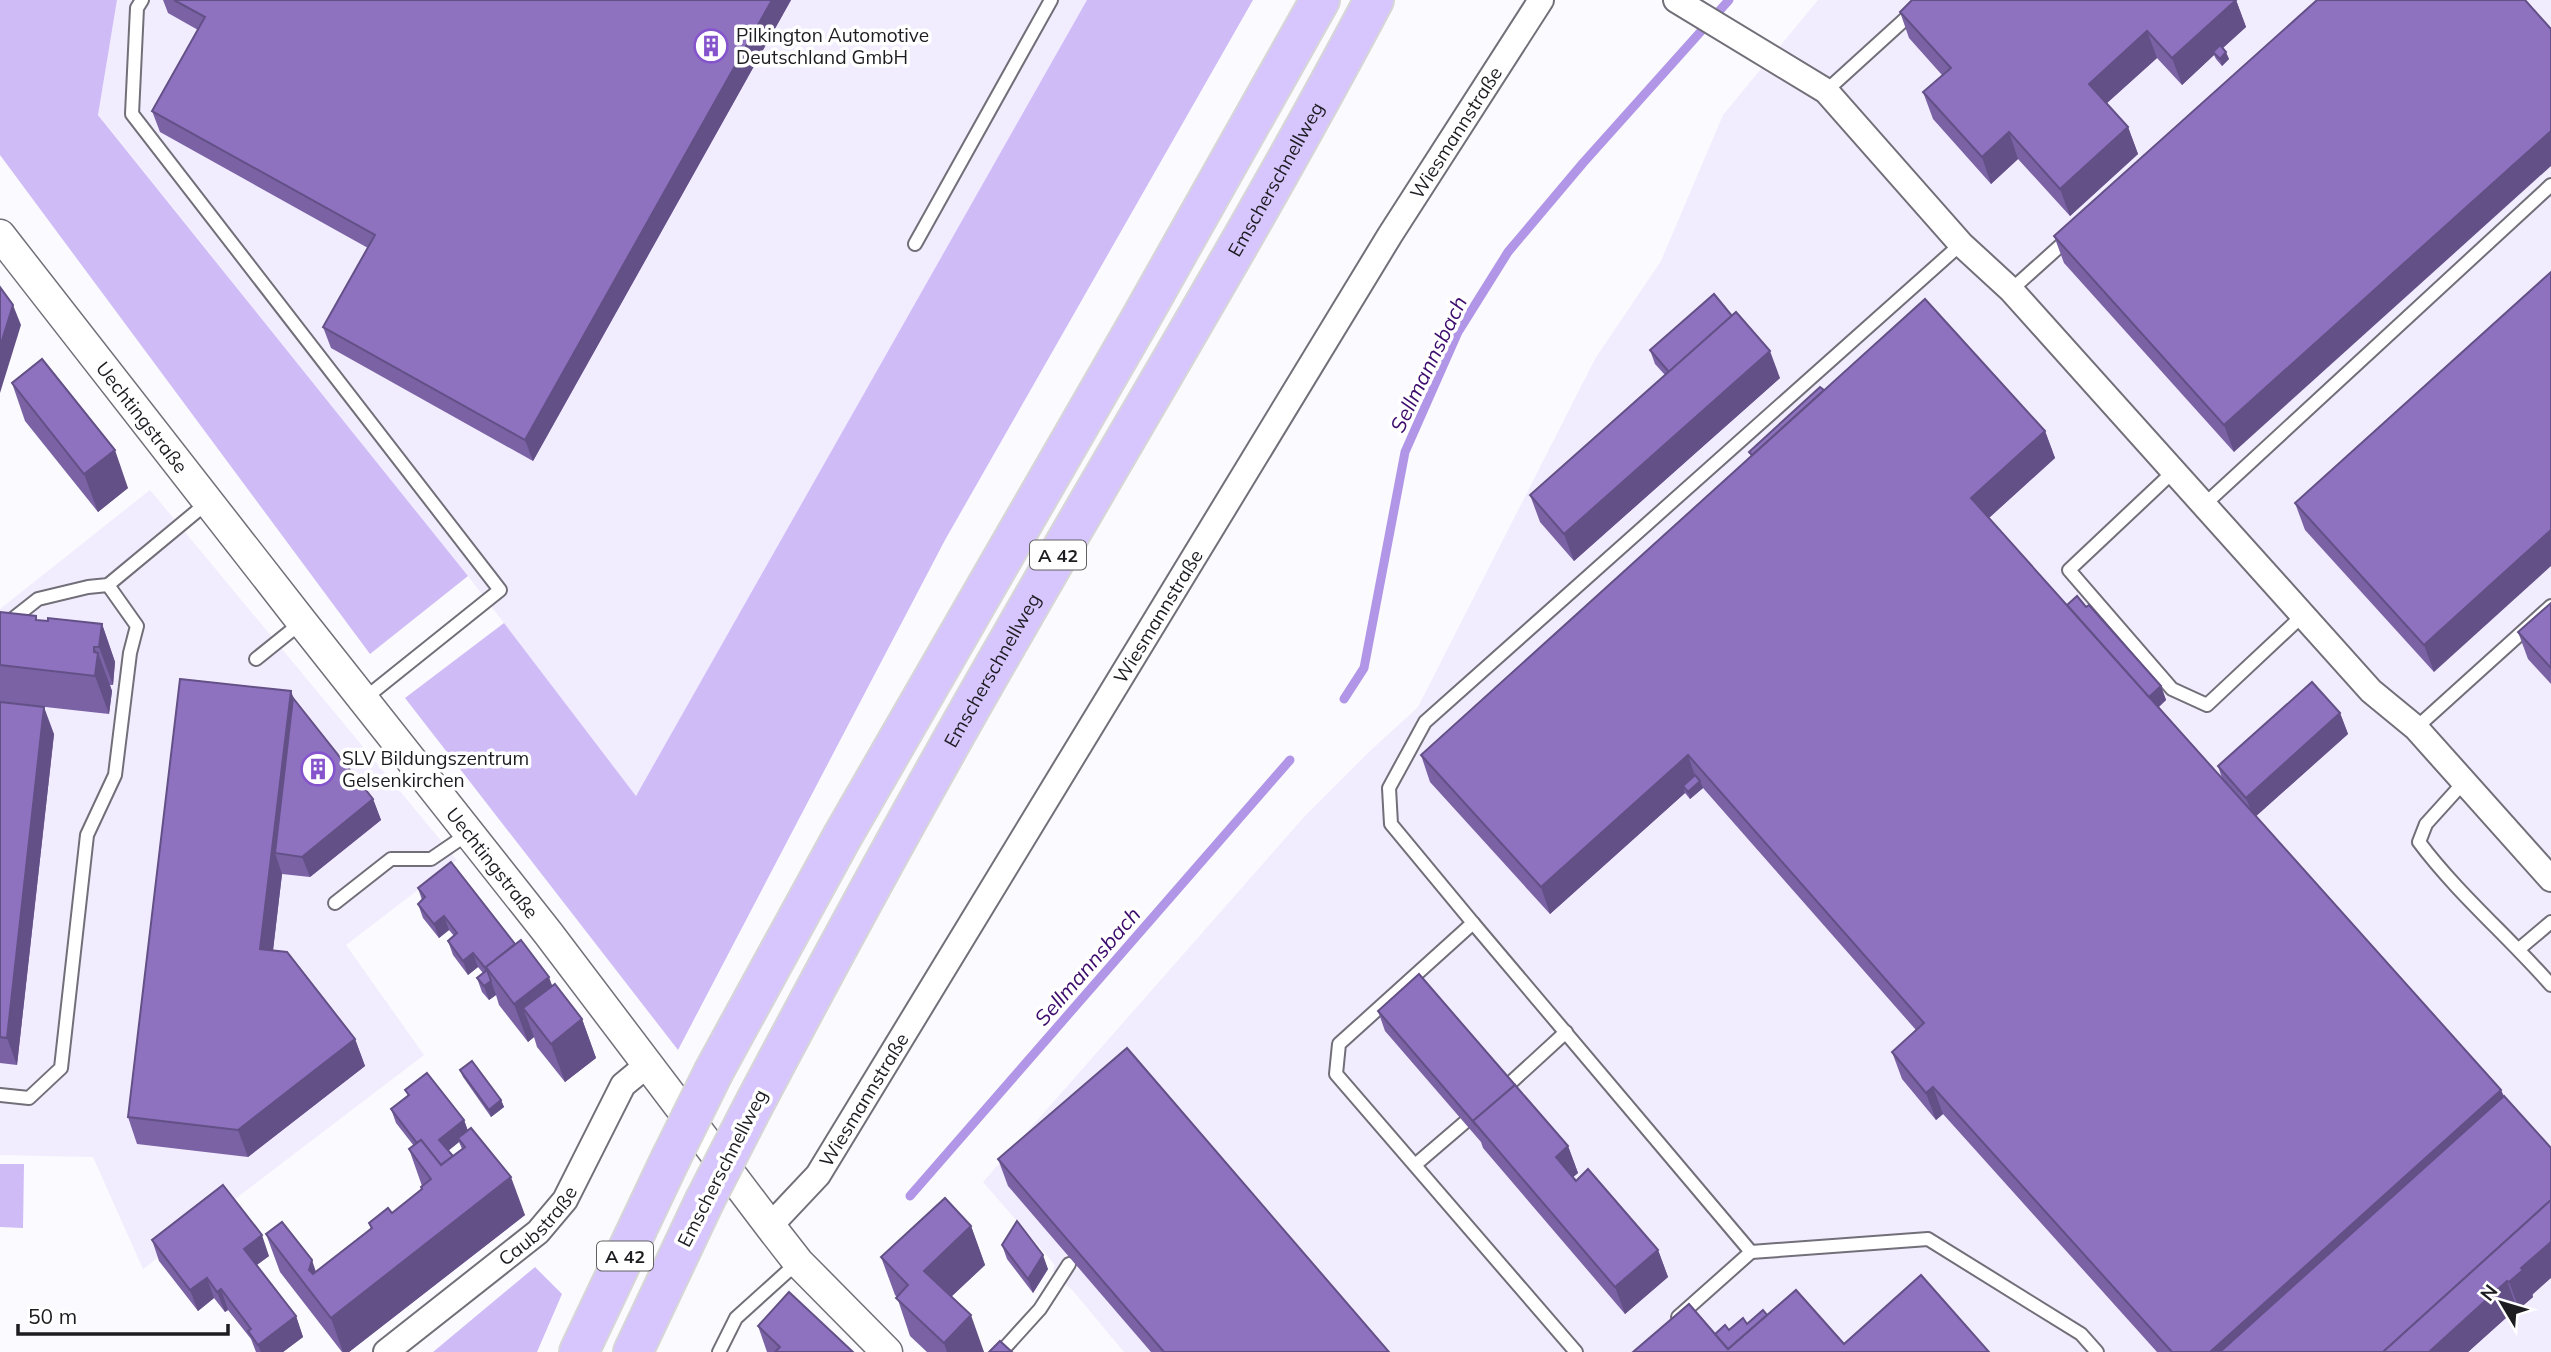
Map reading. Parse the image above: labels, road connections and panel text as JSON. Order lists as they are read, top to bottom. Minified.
{"streets":{"highway":["Emscherschnellweg","A 42"],"street":["Wiesmannstraße","Uechtingstraße","Caubstraße"]},"crossings":[["Wiesmannstraße","Uechtingstraße"],["Uechtingstraße","Caubstraße"]],"water":["Sellmannsbach"],"places":{"building":["Pilkington Automotive Deutschland GmbH","SLV Bildungszentrum Gelsenkirchen"]},"scale_bar":"50 m","north":"top left"}
